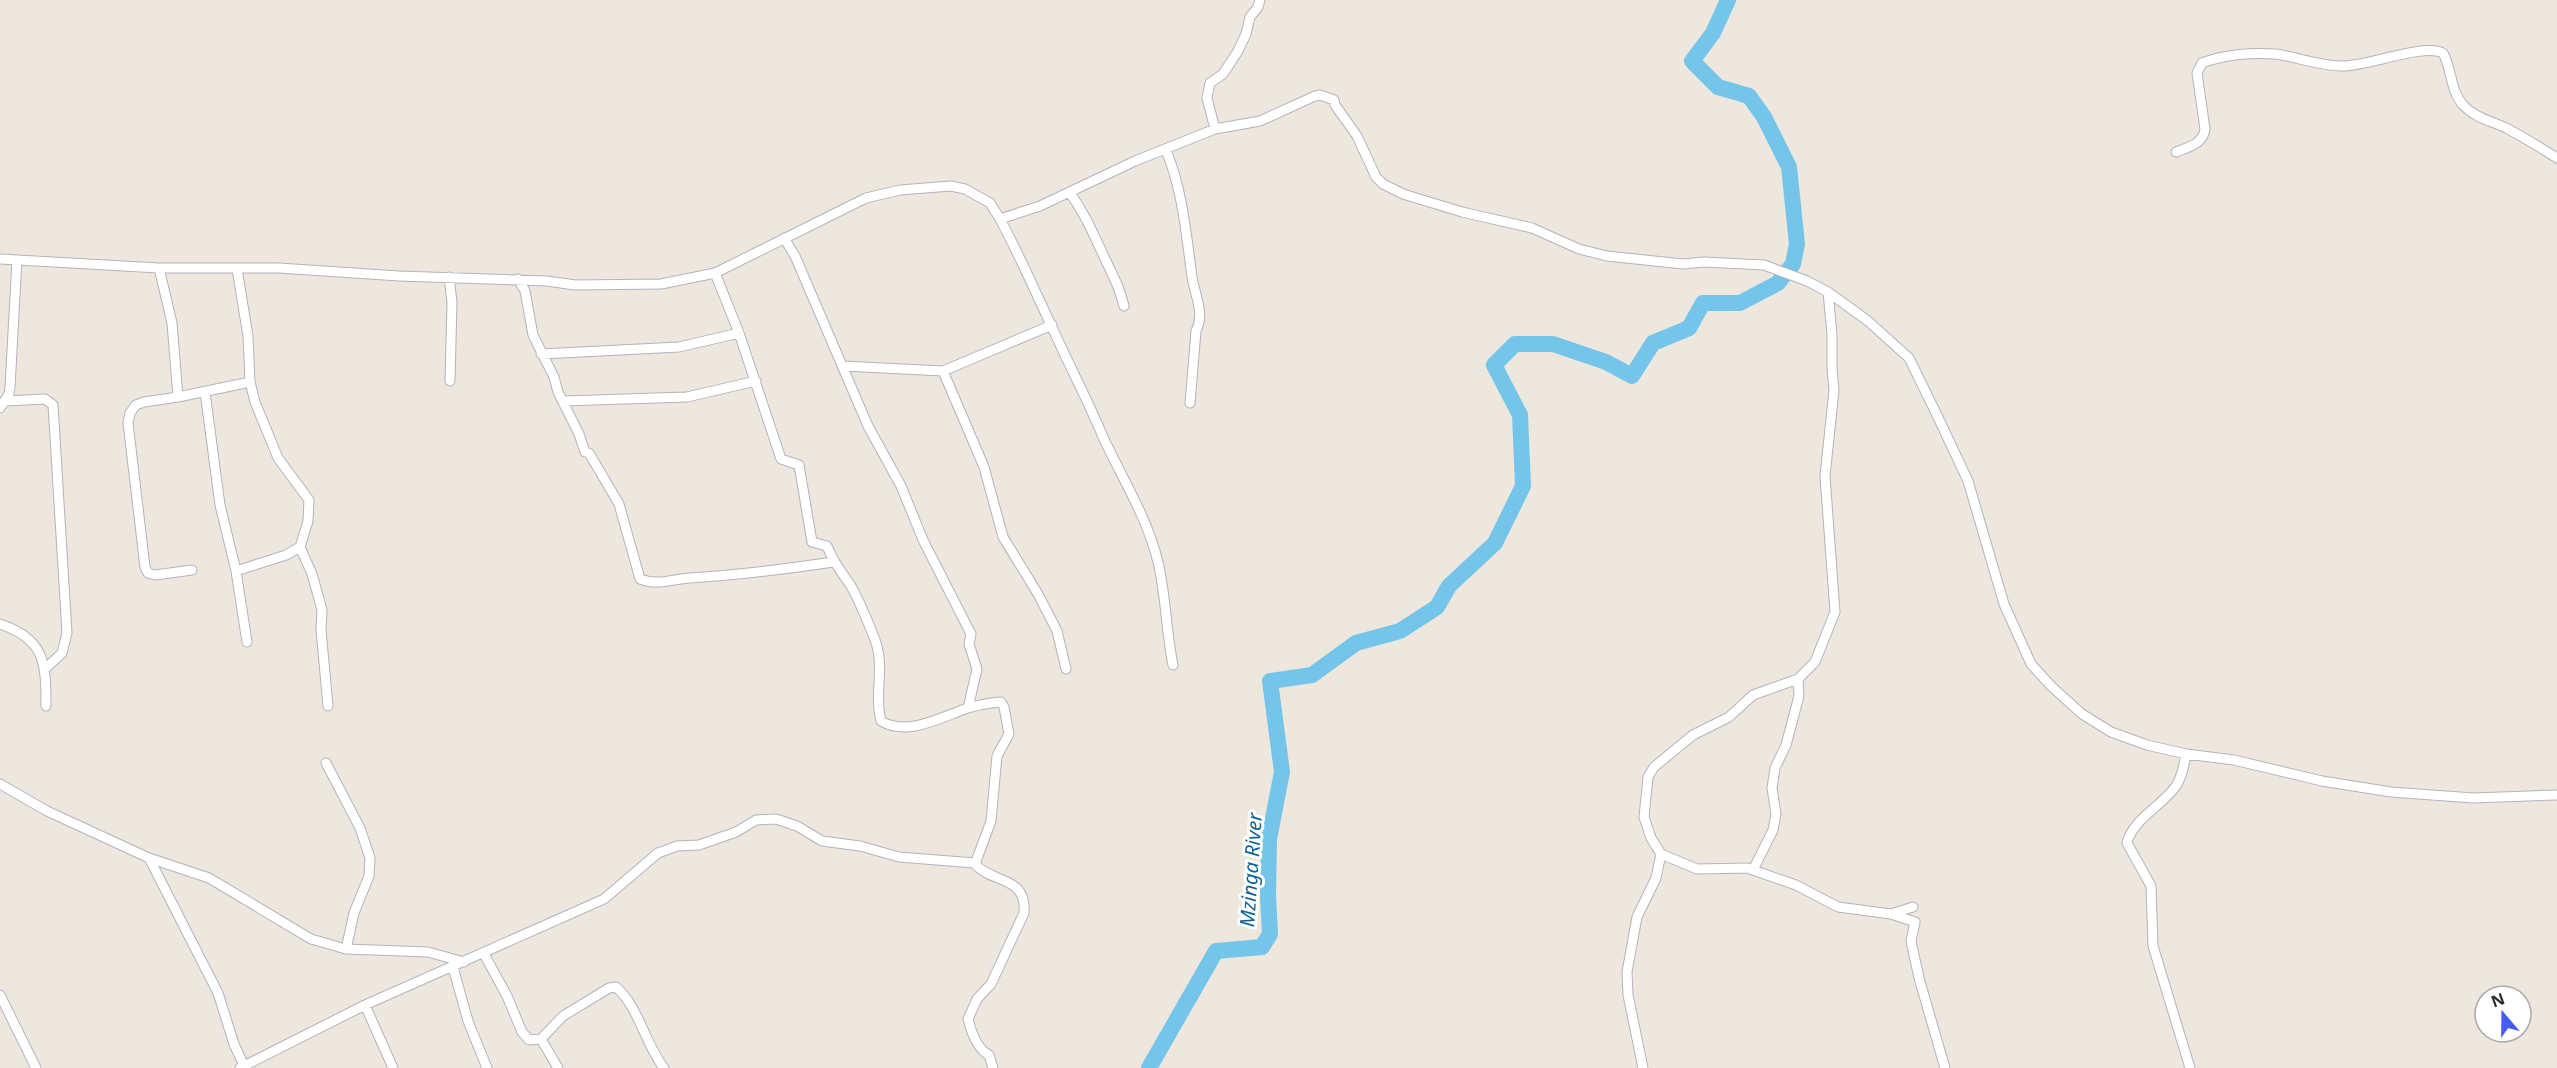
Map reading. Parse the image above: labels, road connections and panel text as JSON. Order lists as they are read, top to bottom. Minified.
{"water":["Mzinga River"],"north":"top"}
